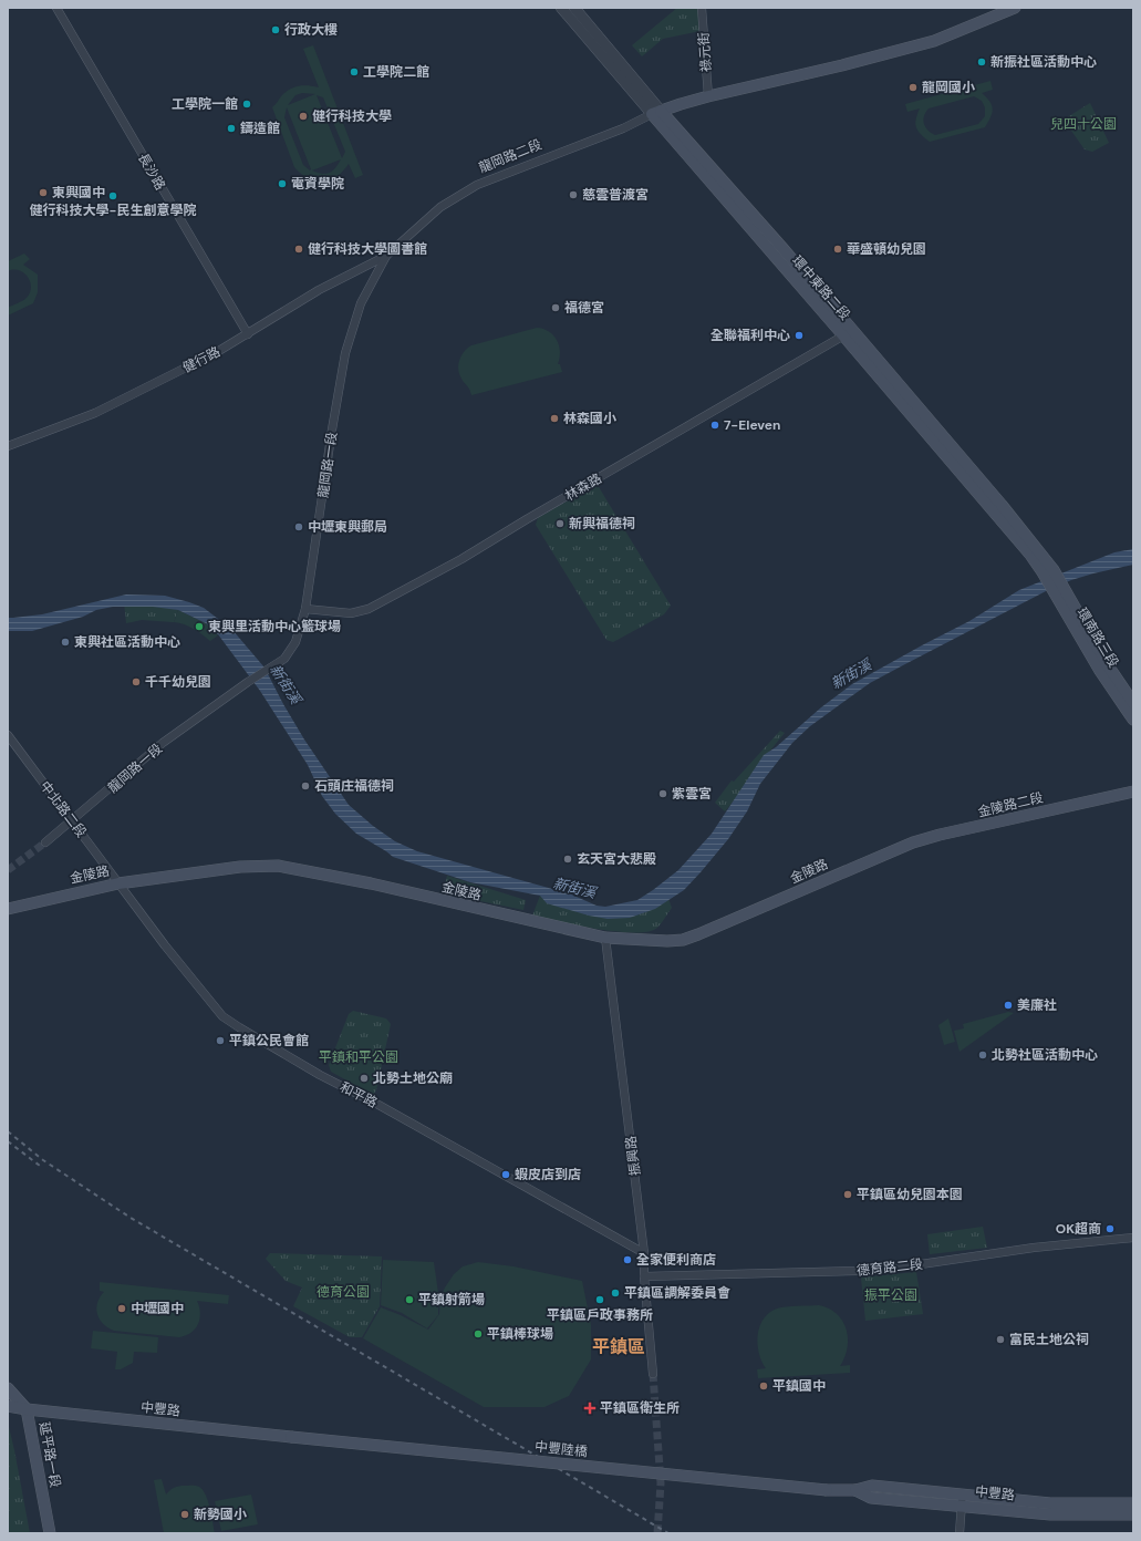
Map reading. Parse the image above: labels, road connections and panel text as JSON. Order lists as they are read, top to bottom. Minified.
{"streets":{"main road":["環中東路二段","環南路三段","金陵路二段","金陵路","中豐路","中豐陸橋","延平路一段"],"street":["祿元街","龍岡路二段","長沙路","健行路","龍岡路一段","林森路","中北路二段","和平路","振興路","德育路二段"]},"crossings":[["龍岡路二段","環中東路二段"],["龍岡路二段","健行路"],["龍岡路二段","龍岡路一段"],["長沙路","健行路"],["環中東路二段","林森路"],["環中東路二段","環南路三段"],["健行路","龍岡路一段"],["龍岡路一段","林森路"],["龍岡路一段","中北路二段"],["金陵路二段","金陵路"],["中北路二段","金陵路"],["中北路二段","和平路"],["金陵路","和平路"],["金陵路","振興路"],["和平路","振興路"],["振興路","德育路二段"],["中豐路","中豐陸橋"],["中豐路","延平路一段"]],"districts":["平鎮區"],"water":["新街溪"],"parks":["兒四十公園","平鎮和平公園","德育公園","振平公園"],"places":{"other":["行政大樓","新振社區活動中心","工學院二館","龍岡國小","工學院一館","健行科技大學","鑄造館","電資學院","東興國中","慈雲普渡宮","健行科技大學-民生創意學院","健行科技大學圖書館","華盛頓幼兒園","福德宮","全聯福利中心","林森國小","7-Eleven","新興福德祠","中壢東興郵局","東興里活動中心籃球場","東興社區活動中心","千千幼兒園","石頭庄福德祠","紫雲宮","玄天宮大悲殿","美廉社","平鎮公民會館","北勢社區活動中心","北勢土地公廟","蝦皮店到店","平鎮區幼兒園本園","OK超商","全家便利商店","平鎮區調解委員會","平鎮射箭場","平鎮區戶政事務所","中壢國中","平鎮棒球場","富民土地公祠","平鎮國中","新勢國小"],"health":["平鎮區衛生所"]}}
